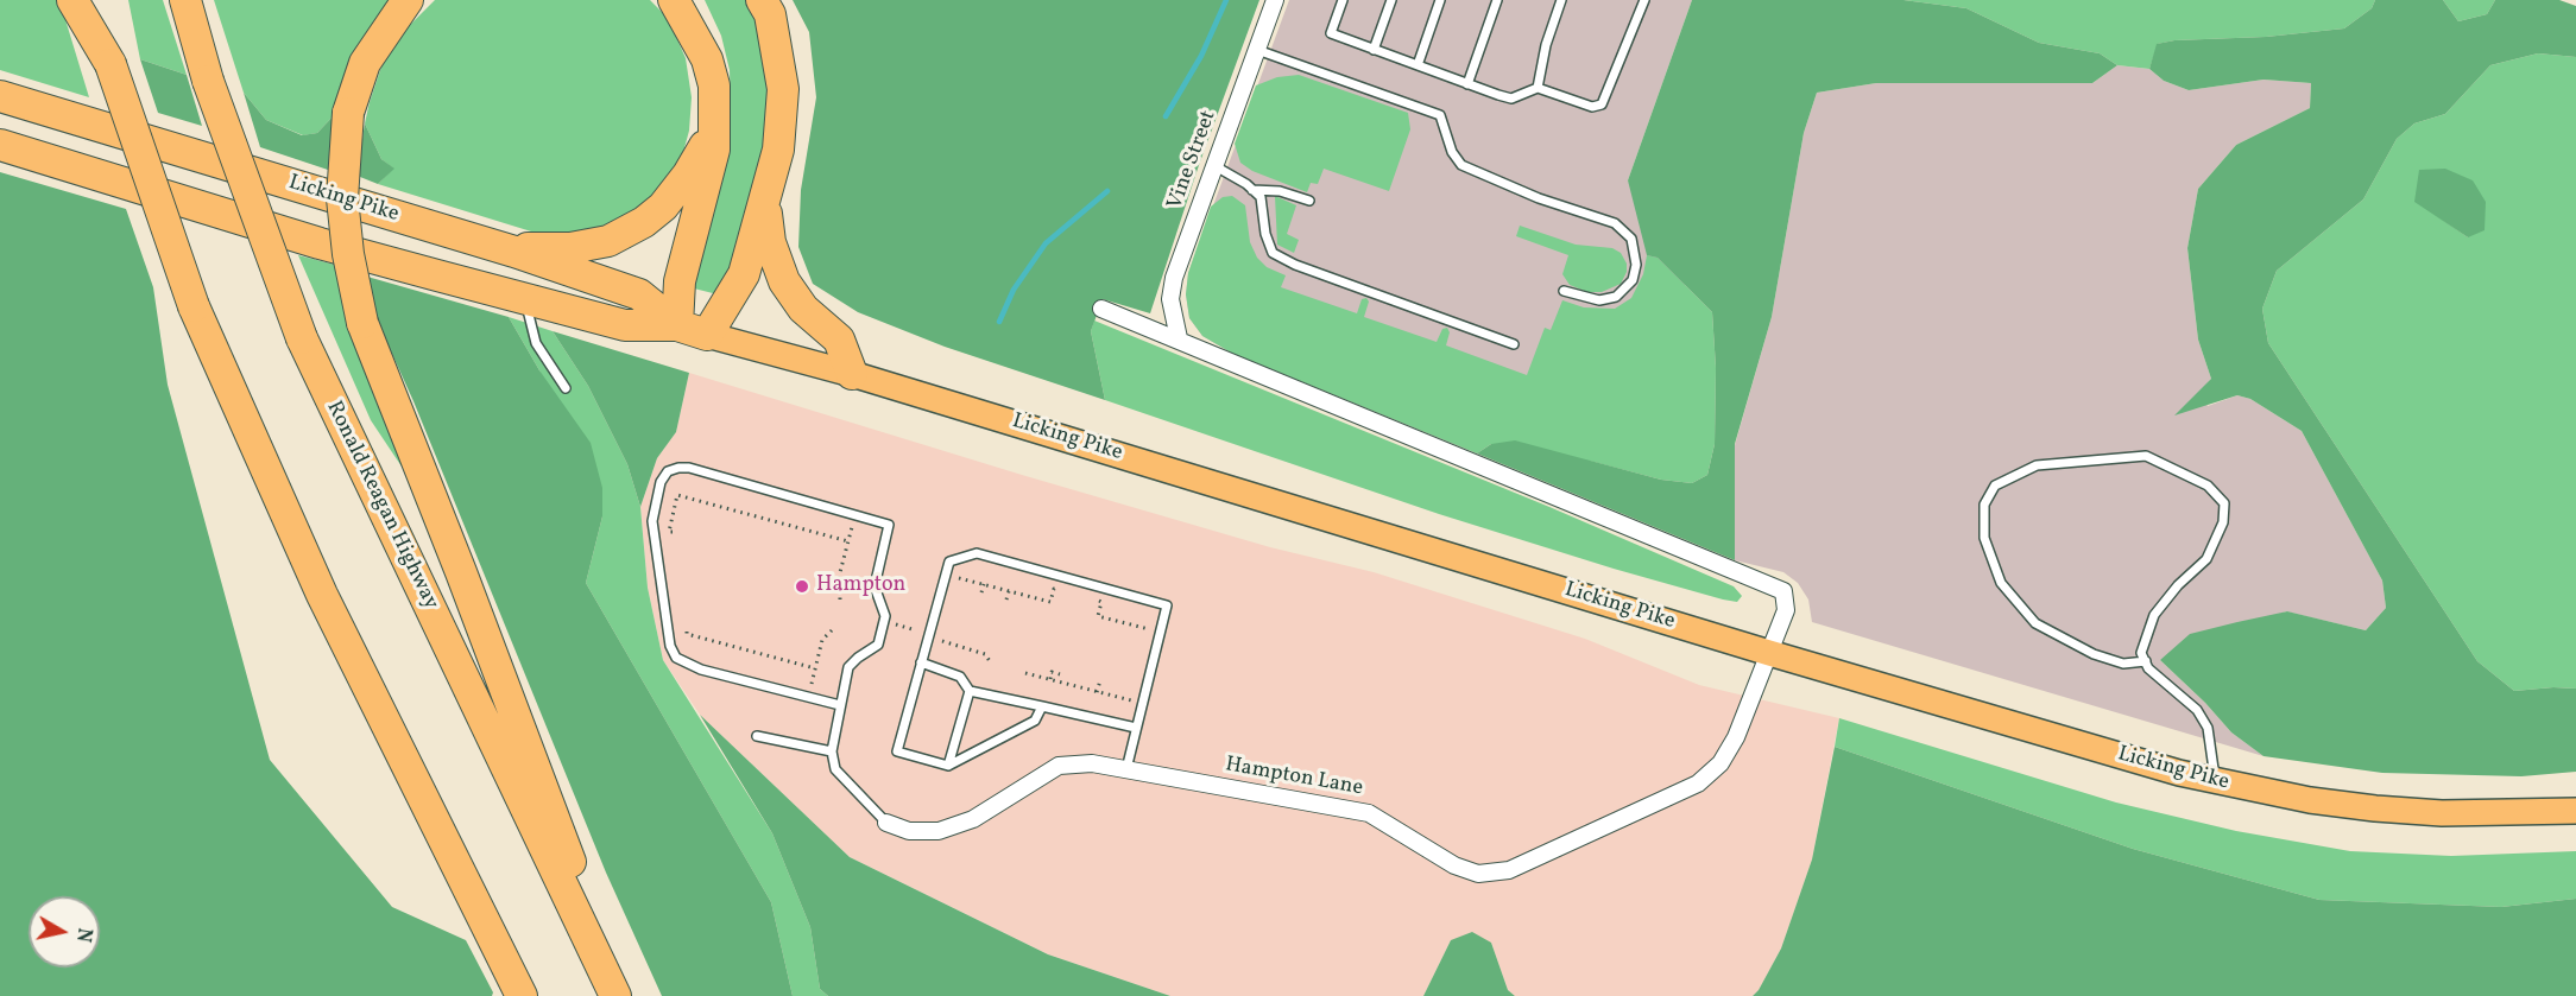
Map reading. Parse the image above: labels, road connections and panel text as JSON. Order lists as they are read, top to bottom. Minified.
{"streets":{"highway":["Licking Pike","Ronald Reagan Highway"],"street":["Vine Street","Hampton Lane"]},"crossings":[["Vine Street","Hampton Lane"],["Licking Pike","Hampton Lane"]],"places":["Hampton"],"north":"right"}
